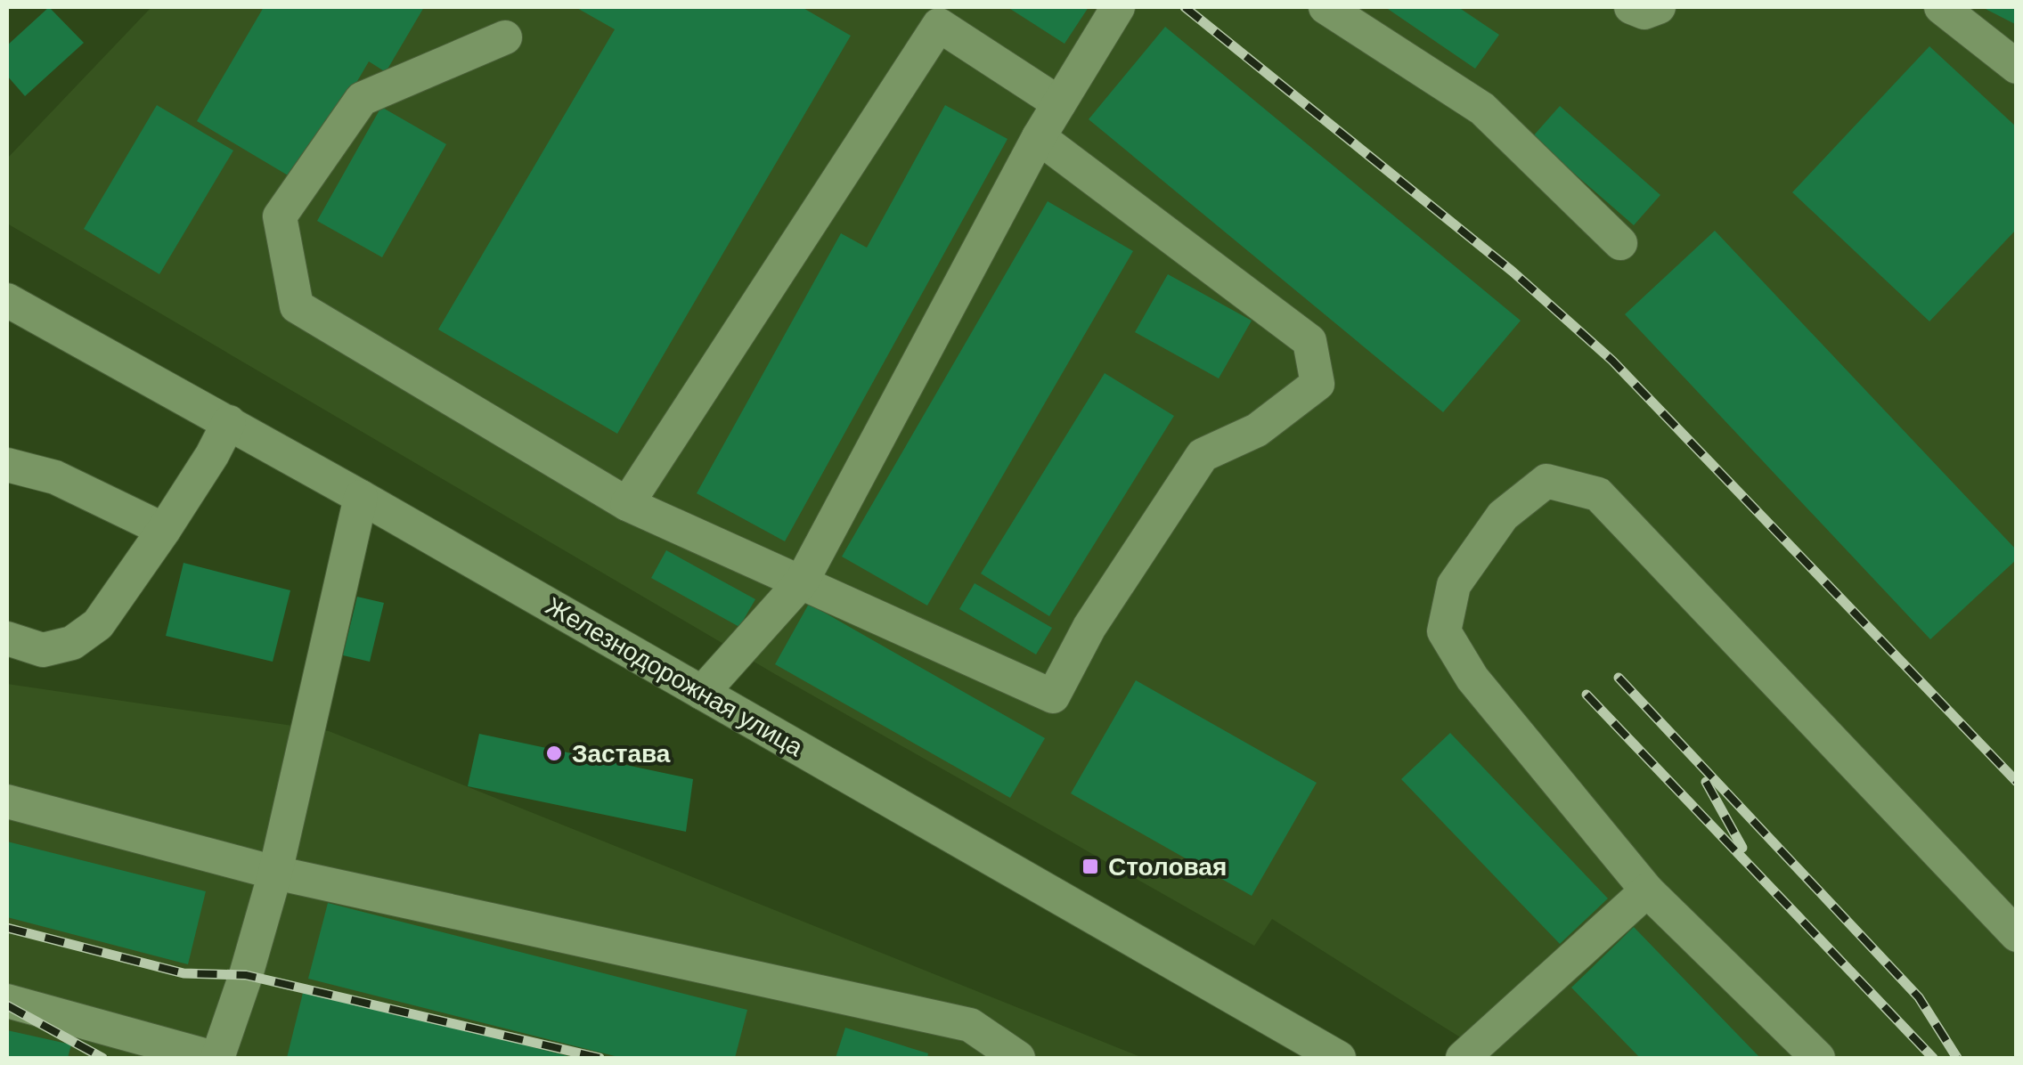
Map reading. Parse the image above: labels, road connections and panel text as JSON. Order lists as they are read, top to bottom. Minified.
{"streets":{"street":["Железнодорожная улица"]},"places":{"other":["Застава"],"transit":["Столовая"]}}
